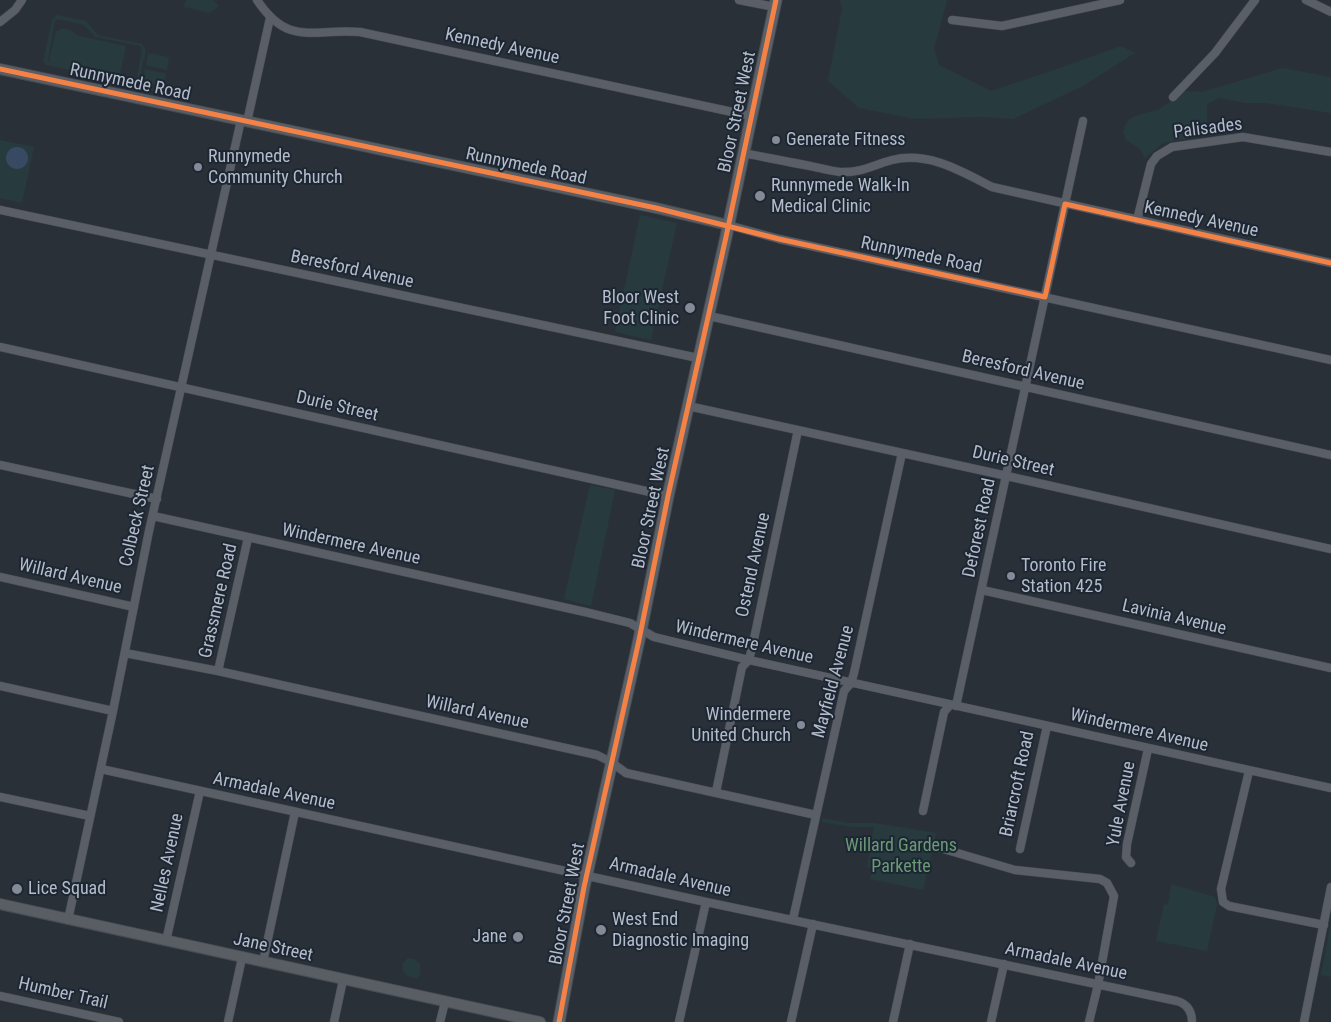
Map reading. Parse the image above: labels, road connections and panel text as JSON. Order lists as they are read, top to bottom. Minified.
{"streets":{"main road":["Bloor Street West"],"street":["Kennedy Avenue","Runnymede Road","Palisades","Beresford Avenue","Durie Street","Colbeck Street","Deforest Road","Windermere Avenue","Ostend Avenue","Willard Avenue","Grassmere Road","Lavinia Avenue","Mayfield Avenue","Briarcroft Road","Armadale Avenue","Yule Avenue","Nelles Avenue","Jane Street","Humber Trail"]},"crossings":[["Kennedy Avenue","Bloor Street West"],["Kennedy Avenue","Palisades"],["Kennedy Avenue","Colbeck Street"],["Kennedy Avenue","Deforest Road"],["Runnymede Road","Bloor Street West"],["Runnymede Road","Colbeck Street"],["Runnymede Road","Deforest Road"],["Bloor Street West","Beresford Avenue"],["Bloor Street West","Durie Street"],["Bloor Street West","Windermere Avenue"],["Bloor Street West","Willard Avenue"],["Bloor Street West","Armadale Avenue"],["Beresford Avenue","Colbeck Street"],["Beresford Avenue","Deforest Road"],["Durie Street","Colbeck Street"],["Durie Street","Deforest Road"],["Durie Street","Ostend Avenue"],["Durie Street","Mayfield Avenue"],["Colbeck Street","Windermere Avenue"],["Colbeck Street","Willard Avenue"],["Colbeck Street","Armadale Avenue"],["Colbeck Street","Jane Street"],["Deforest Road","Windermere Avenue"],["Deforest Road","Lavinia Avenue"],["Windermere Avenue","Ostend Avenue"],["Windermere Avenue","Grassmere Road"],["Windermere Avenue","Mayfield Avenue"],["Windermere Avenue","Briarcroft Road"],["Windermere Avenue","Yule Avenue"],["Ostend Avenue","Willard Avenue"],["Willard Avenue","Grassmere Road"],["Willard Avenue","Mayfield Avenue"],["Mayfield Avenue","Armadale Avenue"],["Armadale Avenue","Nelles Avenue"],["Nelles Avenue","Jane Street"]],"parks":["Willard Gardens Parkette"],"places":["Generate Fitness","Runnymede Community Church","Runnymede Walk-In Medical Clinic","Bloor West Foot Clinic","Toronto Fire Station 425","Windermere United Church","Lice Squad","West End Diagnostic Imaging","Jane"]}
